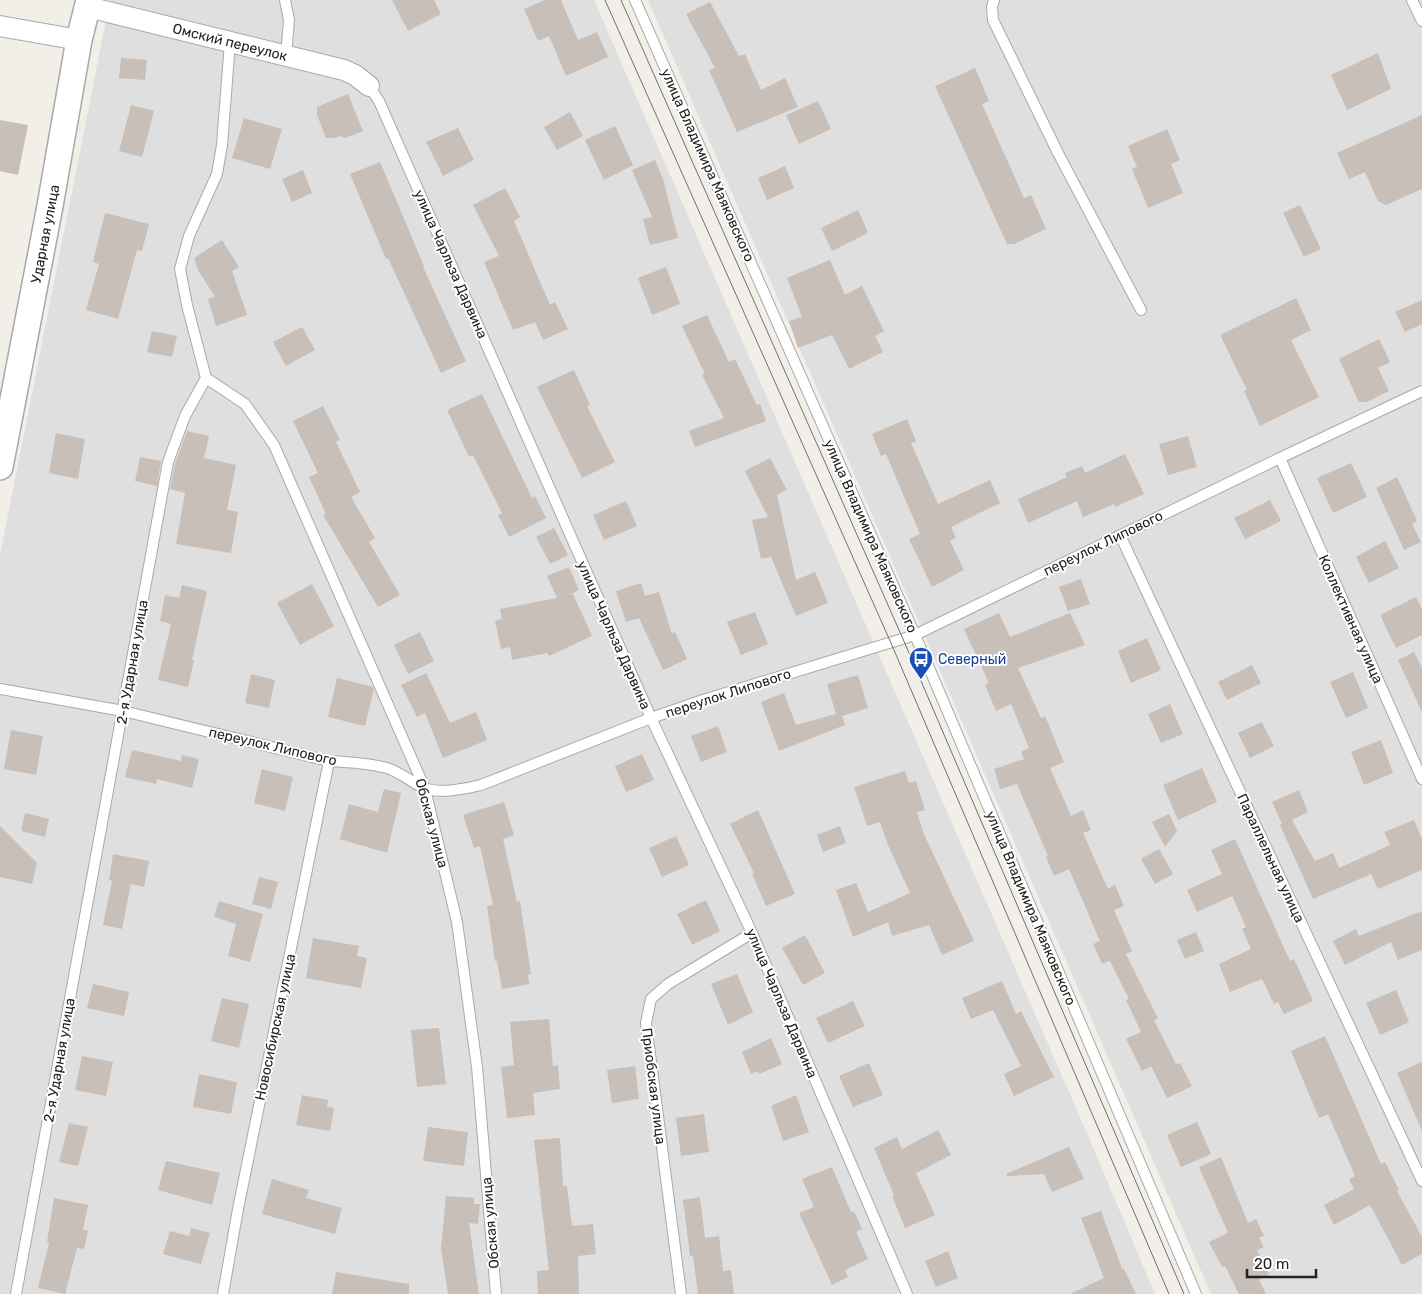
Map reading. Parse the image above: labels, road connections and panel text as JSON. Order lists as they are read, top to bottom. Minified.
{"streets":{"street":["Омский переулок","Ударная улица"],"lane":["улица Владимира Маяковского","улица Чарльза Дарвина","переулок Липового","Коллективная улица","2-я Ударная улица","Обская улица","Параллельная улица","Новосибирская улица","Приобская улица"]},"crossings":[["Омский переулок","Ударная улица"],["Омский переулок","улица Чарльза Дарвина"],["улица Владимира Маяковского","переулок Липового"],["улица Чарльза Дарвина","переулок Липового"],["улица Чарльза Дарвина","Приобская улица"],["переулок Липового","Коллективная улица"],["переулок Липового","2-я Ударная улица"],["переулок Липового","Обская улица"],["переулок Липового","Параллельная улица"],["переулок Липового","Новосибирская улица"],["2-я Ударная улица","Обская улица"]],"places":{"bus stop":["Северный"]},"scale_bar":"20 m"}
